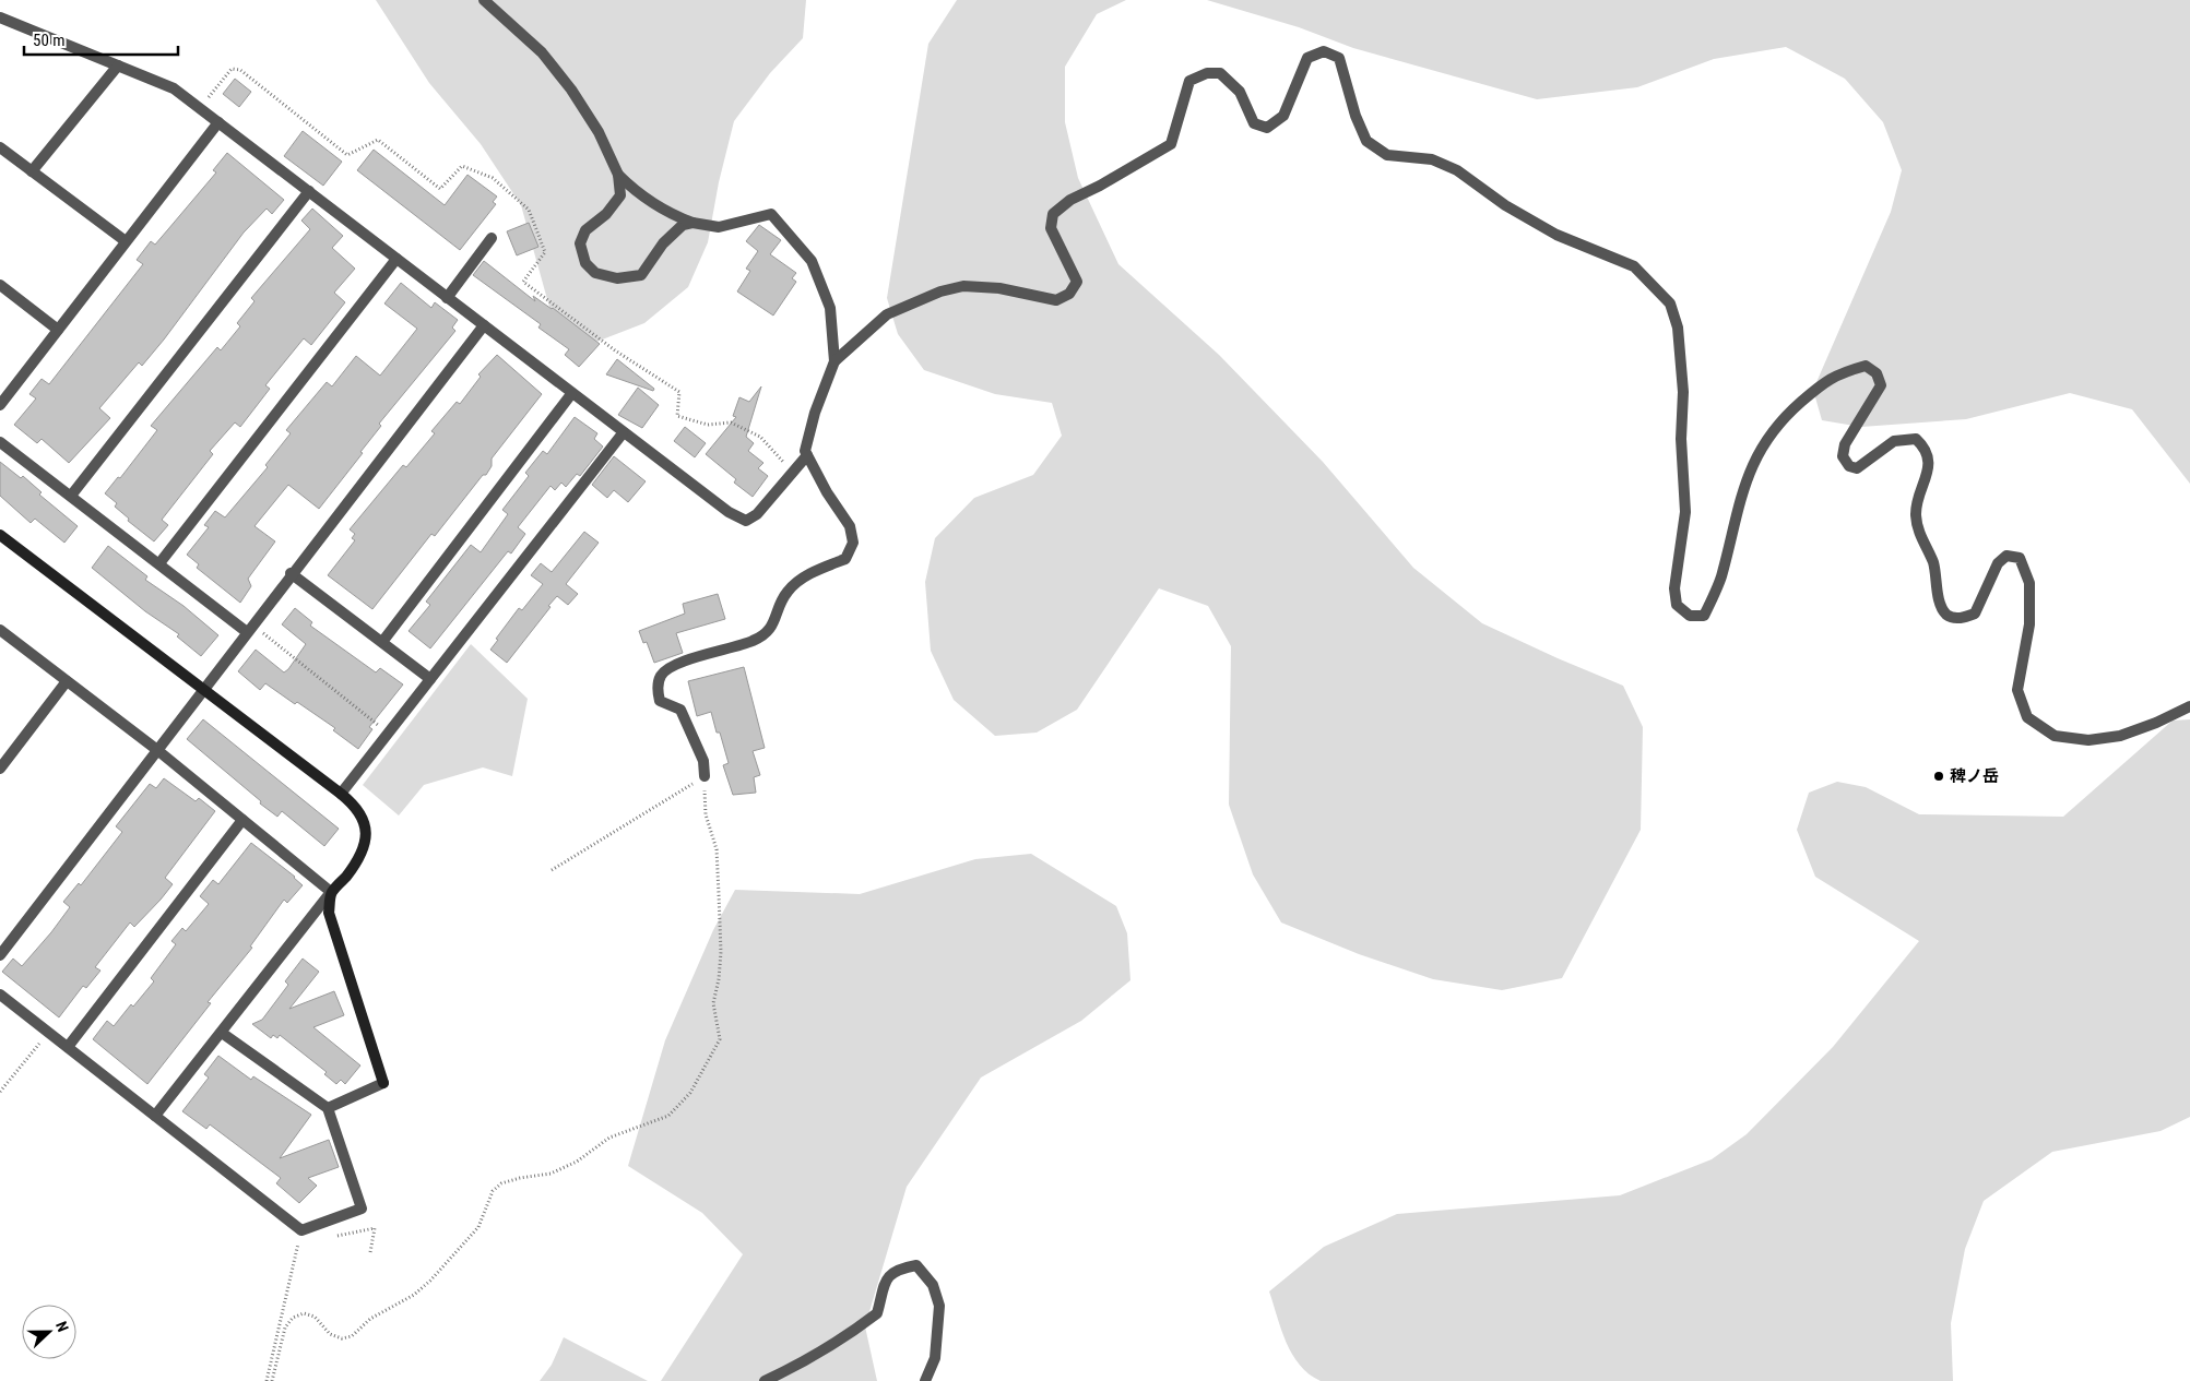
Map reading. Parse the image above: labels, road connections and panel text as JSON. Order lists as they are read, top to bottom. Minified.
{"places":["稗ノ岳"],"scale_bar":"50 m","north":"right"}
